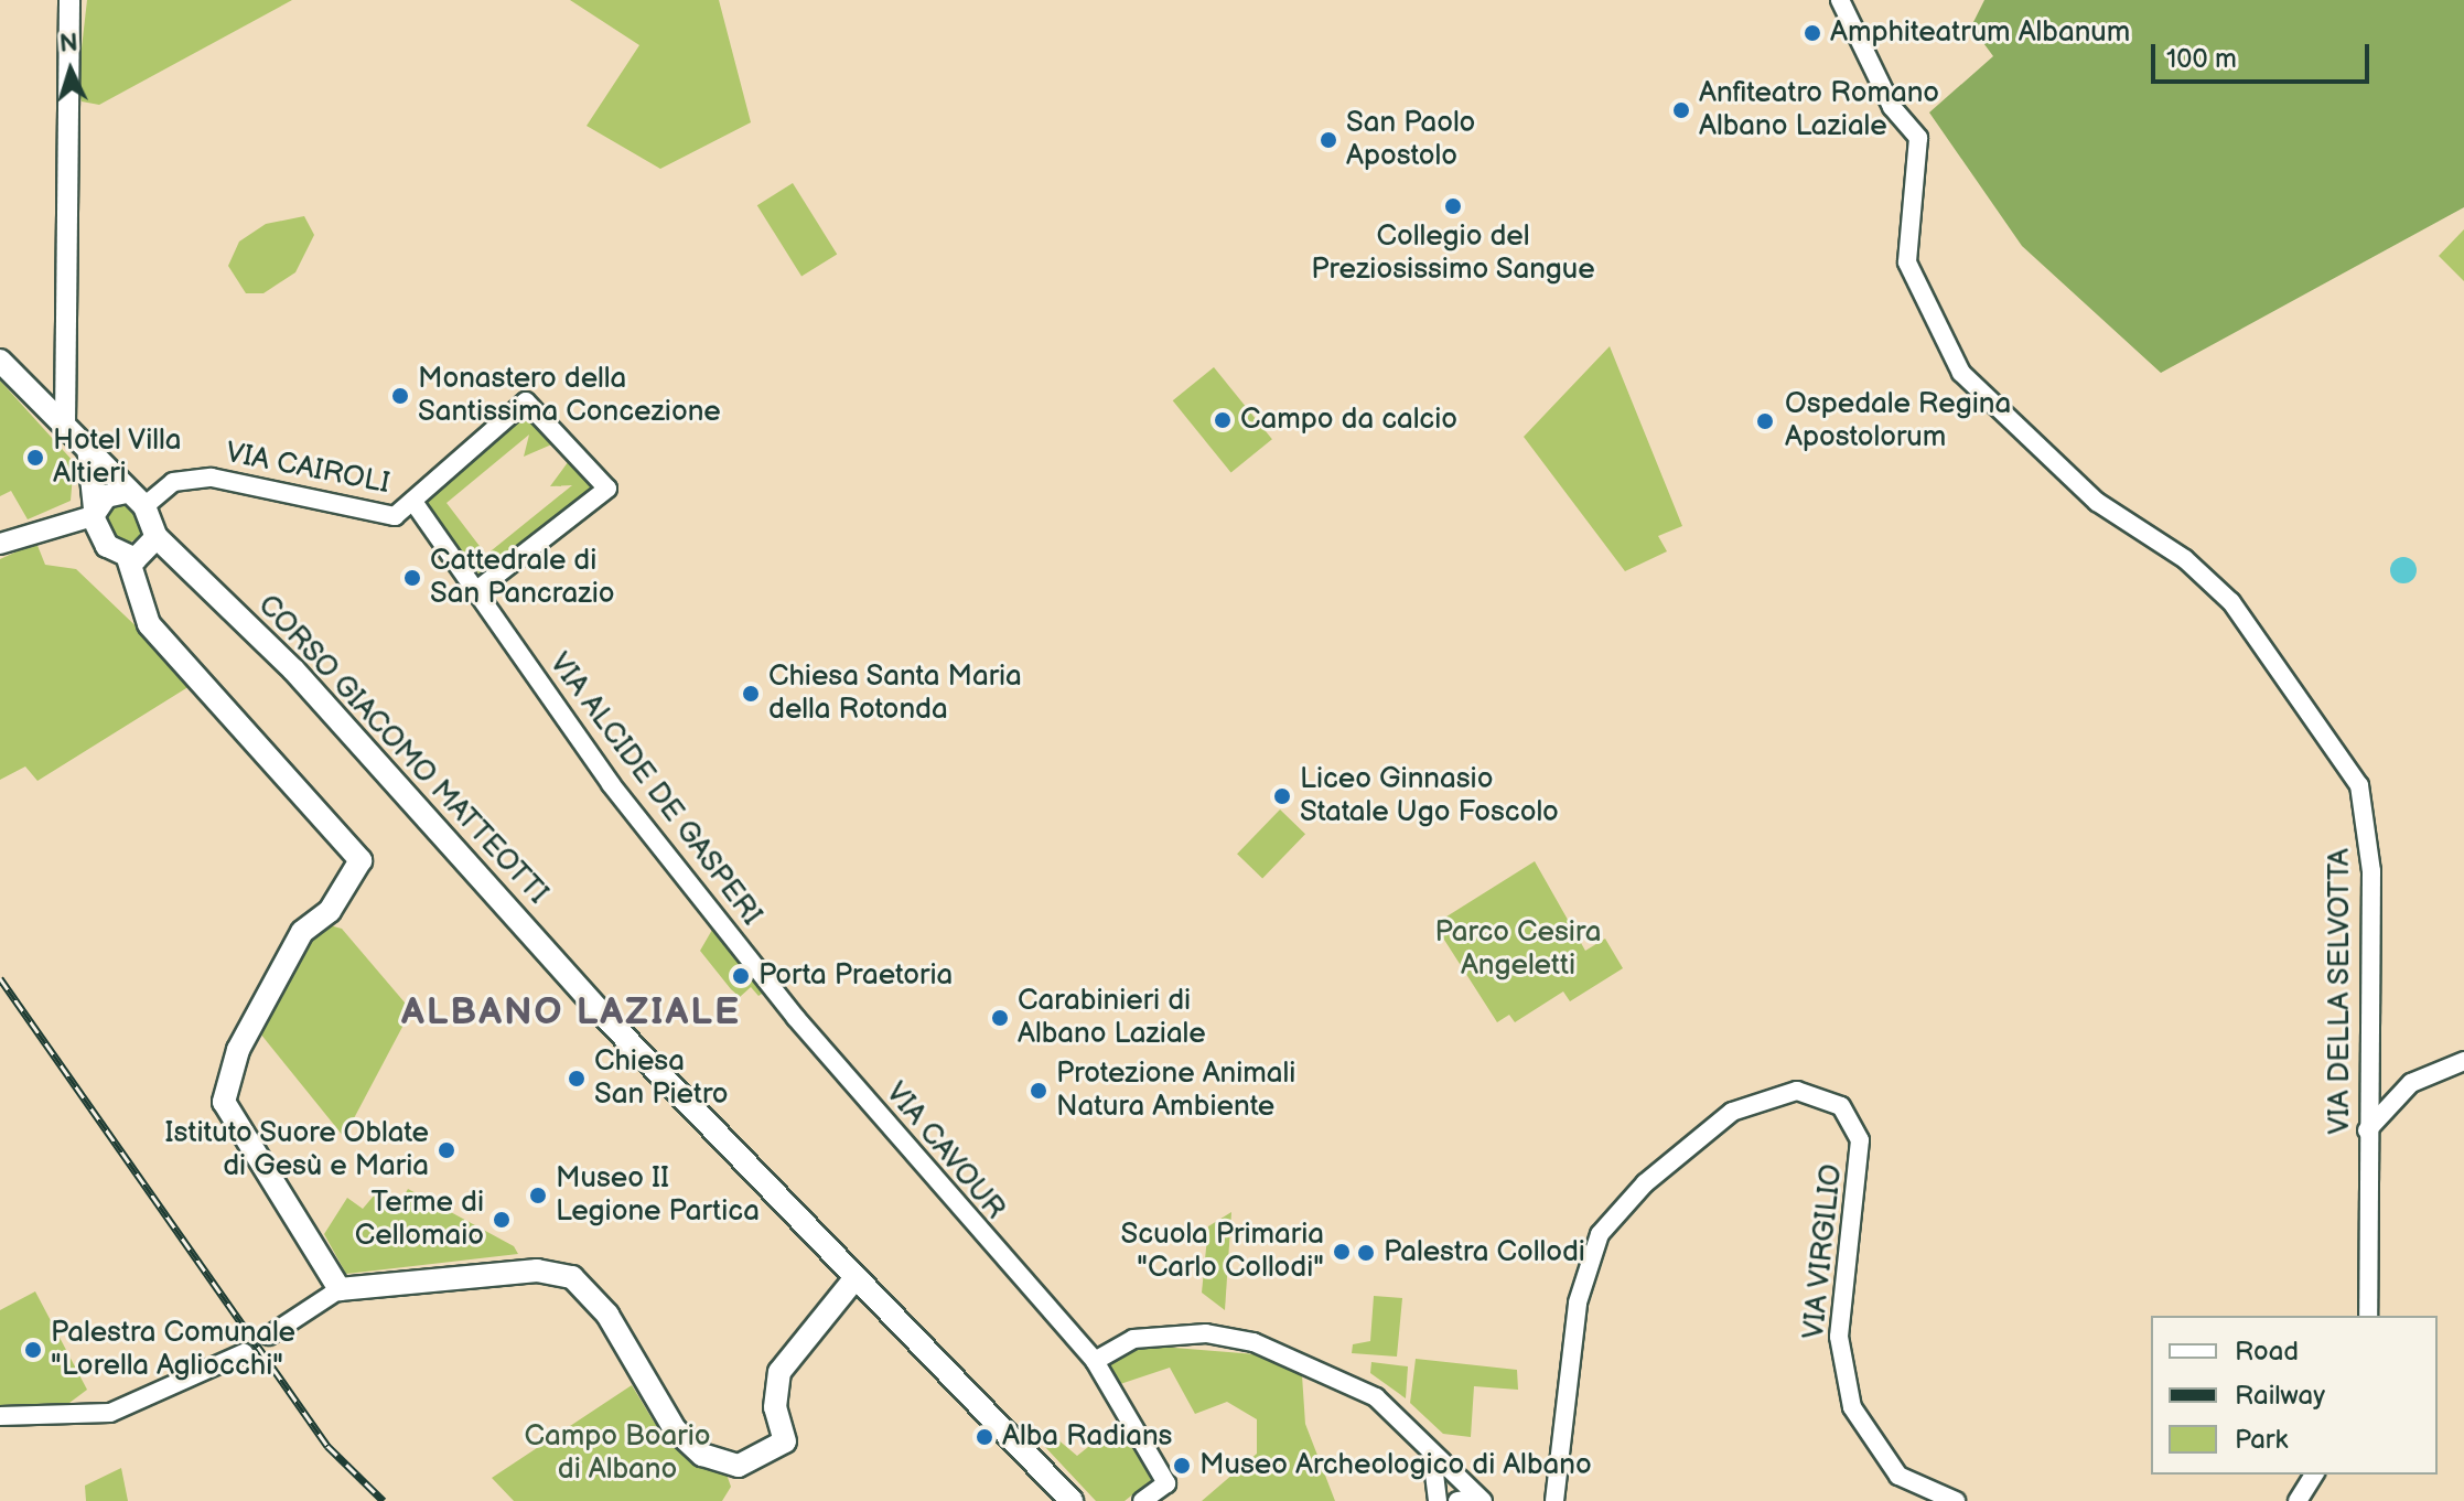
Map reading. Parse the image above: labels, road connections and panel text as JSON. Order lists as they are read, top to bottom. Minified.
{"streets":{"main road":["CORSO GIACOMO MATTEOTTI"],"street":["VIA CAIROLI","VIA ALCIDE DE GASPERI","VIA DELLA SELVOTTA","VIA CAVOUR","VIA VIRGILIO"]},"crossings":[["VIA CAIROLI","CORSO GIACOMO MATTEOTTI"],["VIA CAIROLI","VIA ALCIDE DE GASPERI"],["VIA ALCIDE DE GASPERI","VIA CAVOUR"]],"districts":["ALBANO LAZIALE"],"parks":["Parco Cesira Angeletti","Campo Boario di Albano"],"places":["Amphiteatrum Albanum","Anfiteatro Romano Albano Laziale","San Paolo Apostolo","Collegio del Preziosissimo Sangue","Monastero della Santissima Concezione","Campo da calcio","Ospedale Regina Apostolorum","Hotel Villa Altieri","Cattedrale di San Pancrazio","Chiesa Santa Maria della Rotonda","Liceo Ginnasio Statale Ugo Foscolo","Porta Praetoria","Carabinieri di Albano Laziale","Chiesa San Pietro","Protezione Animali Natura Ambiente","Istituto Suore Oblate di Gesù e Maria","Museo II Legione Partica","Terme di Cellomaio","Scuola Primaria \"Carlo Collodi\"","Palestra Collodi","Palestra Comunale \"Lorella Agliocchi\"","Alba Radians","Museo Archeologico di Albano"],"legend":["Road","Railway","Park"],"scale_bar":"100 m","north":"top"}
